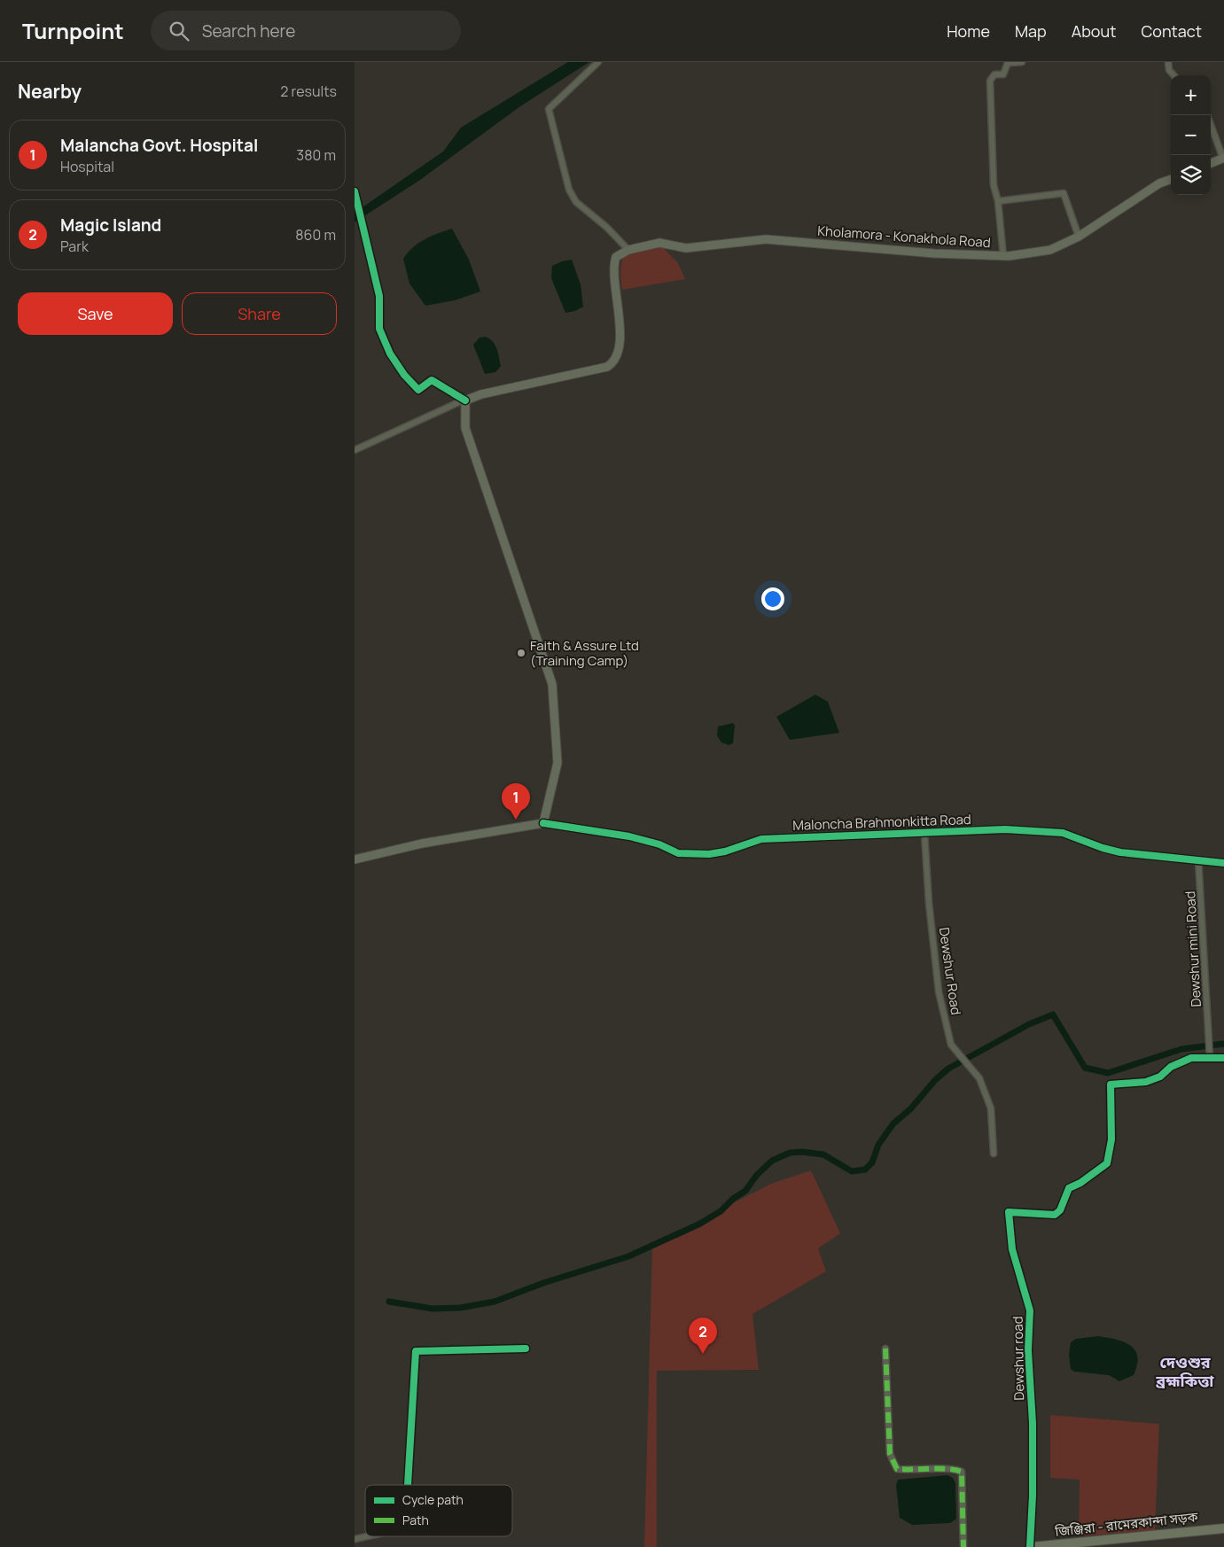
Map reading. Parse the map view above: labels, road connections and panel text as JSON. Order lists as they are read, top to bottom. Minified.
{"streets":{"main road":["Kholamora - Konakhola Road","Maloncha Brahmonkitta Road","জিঞ্জিরা - রামেরকান্দা সড়ক"],"street":["Dewshur mini Road","Dewshur Road","Dewshur road"]},"crossings":[["Maloncha Brahmonkitta Road","Dewshur mini Road"],["Maloncha Brahmonkitta Road","Dewshur Road"],["Dewshur mini Road","Dewshur road"],["Dewshur road","জিঞ্জিরা - রামেরকান্দা সড়ক"]],"districts":["দেওশুর ব্রহ্মকিত্তা"],"places":["Faith & Assure Ltd (Training Camp)"],"legend":["Cycle path","Path"],"page":{"header":"Turnpoint","search":"Search here","nav":["Home","Map","About","Contact"],"heading":["Nearby","2 results"],"map_buttons":["+","−"],"list":[{"mark":"1","name":"Malancha Govt. Hospital","note":"Hospital","value":"380 m"},{"mark":"2","name":"Magic Island","note":"Park","value":"860 m"}],"buttons":["Save","Share"],"pins":["1","2"]}}
